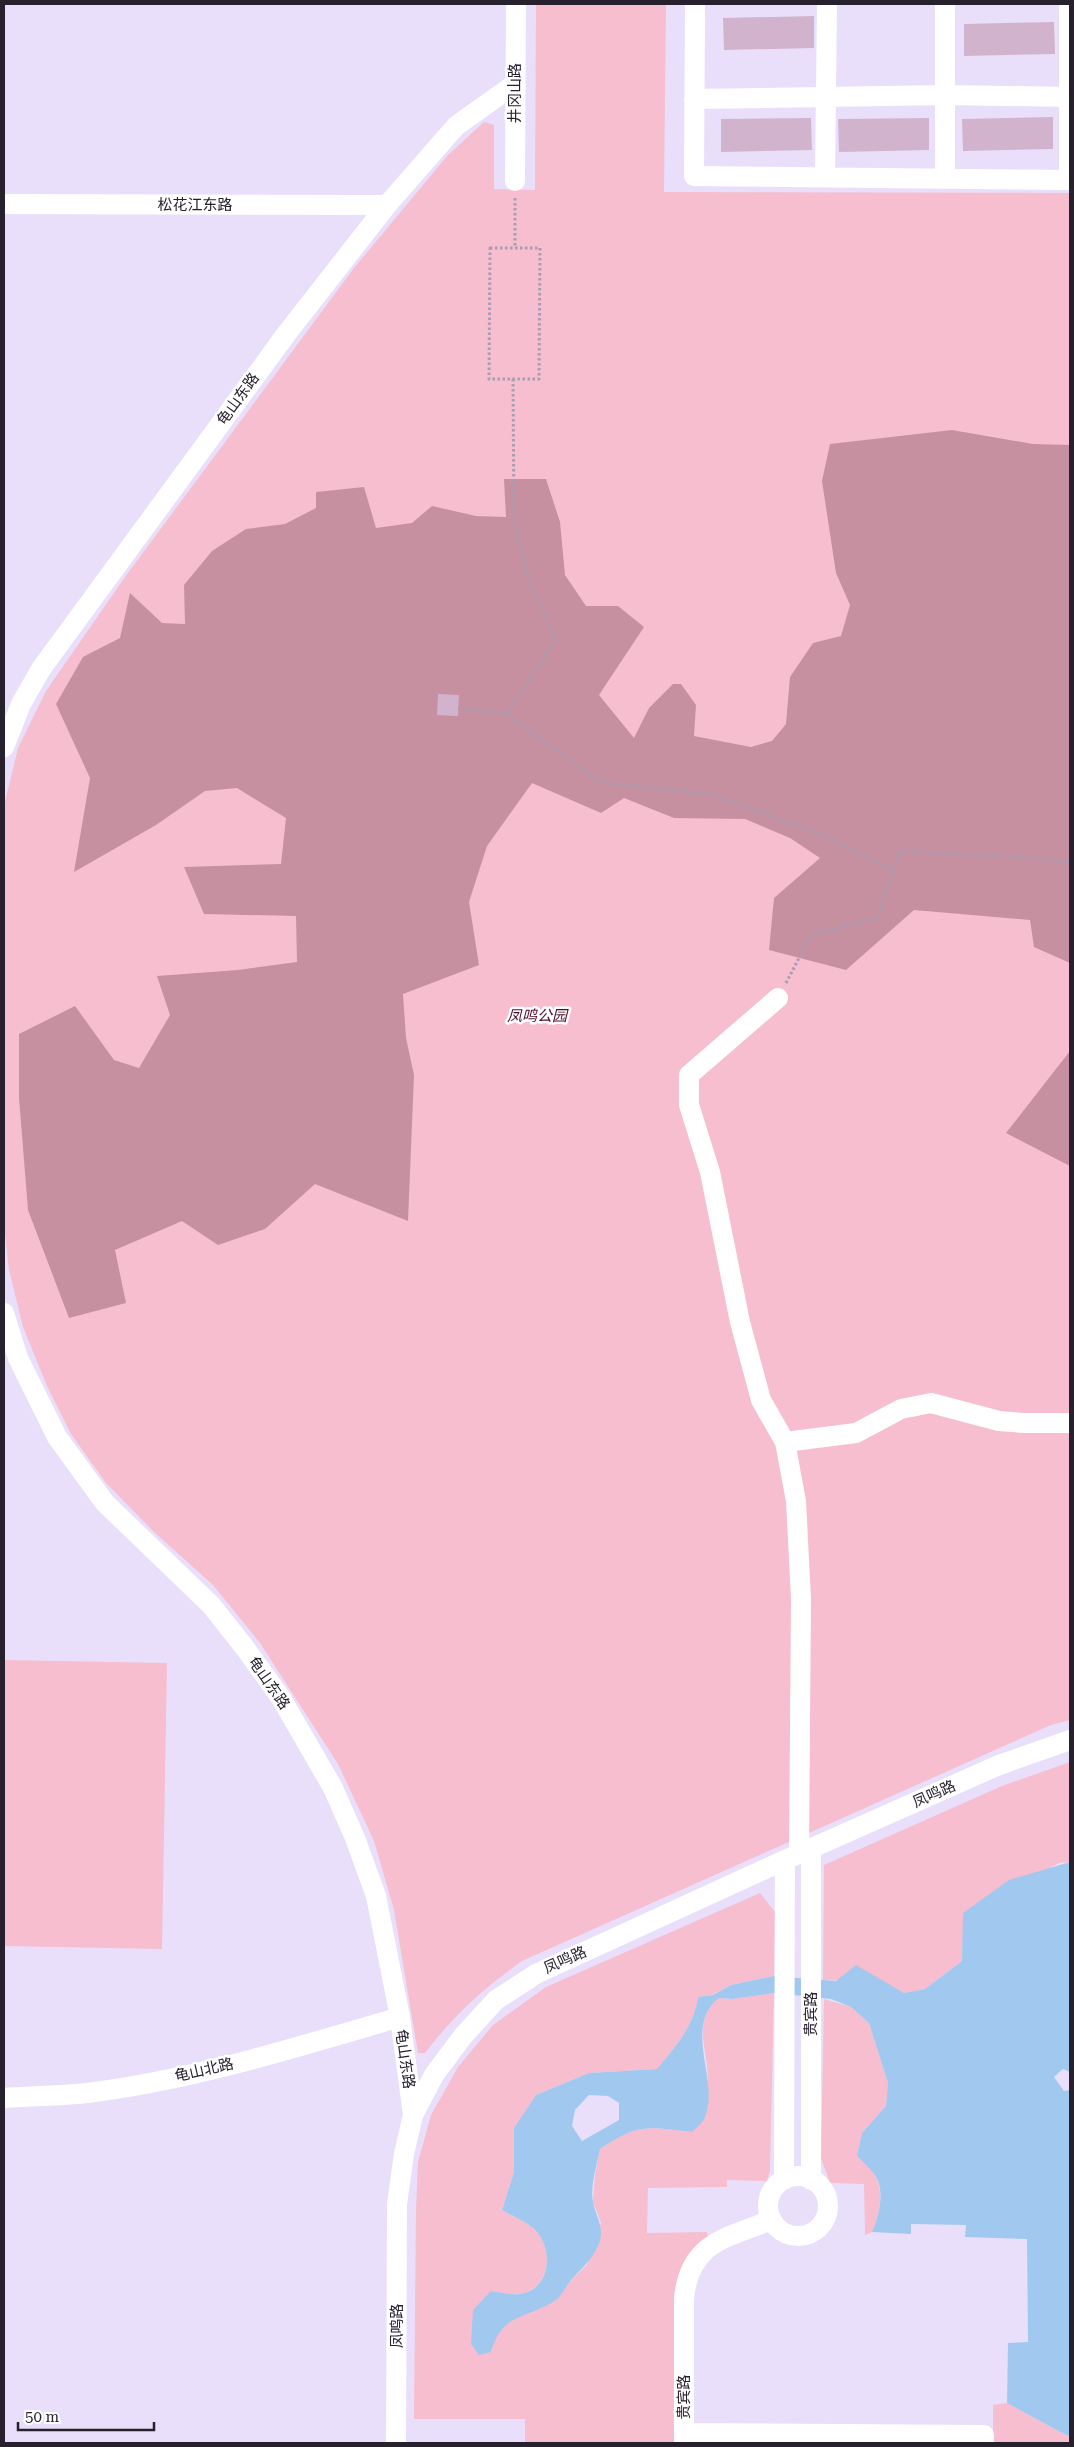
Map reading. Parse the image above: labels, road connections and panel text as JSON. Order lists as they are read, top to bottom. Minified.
{"streets":{"street":["井冈山路","松花江东路","龟山东路","凤鸣路","贵宾路","龟山北路"]},"crossings":[["井冈山路","龟山东路"],["松花江东路","龟山东路"],["龟山东路","凤鸣路"],["龟山东路","龟山北路"],["凤鸣路","贵宾路"]],"parks":["凤鸣公园"],"scale_bar":"50 m"}
